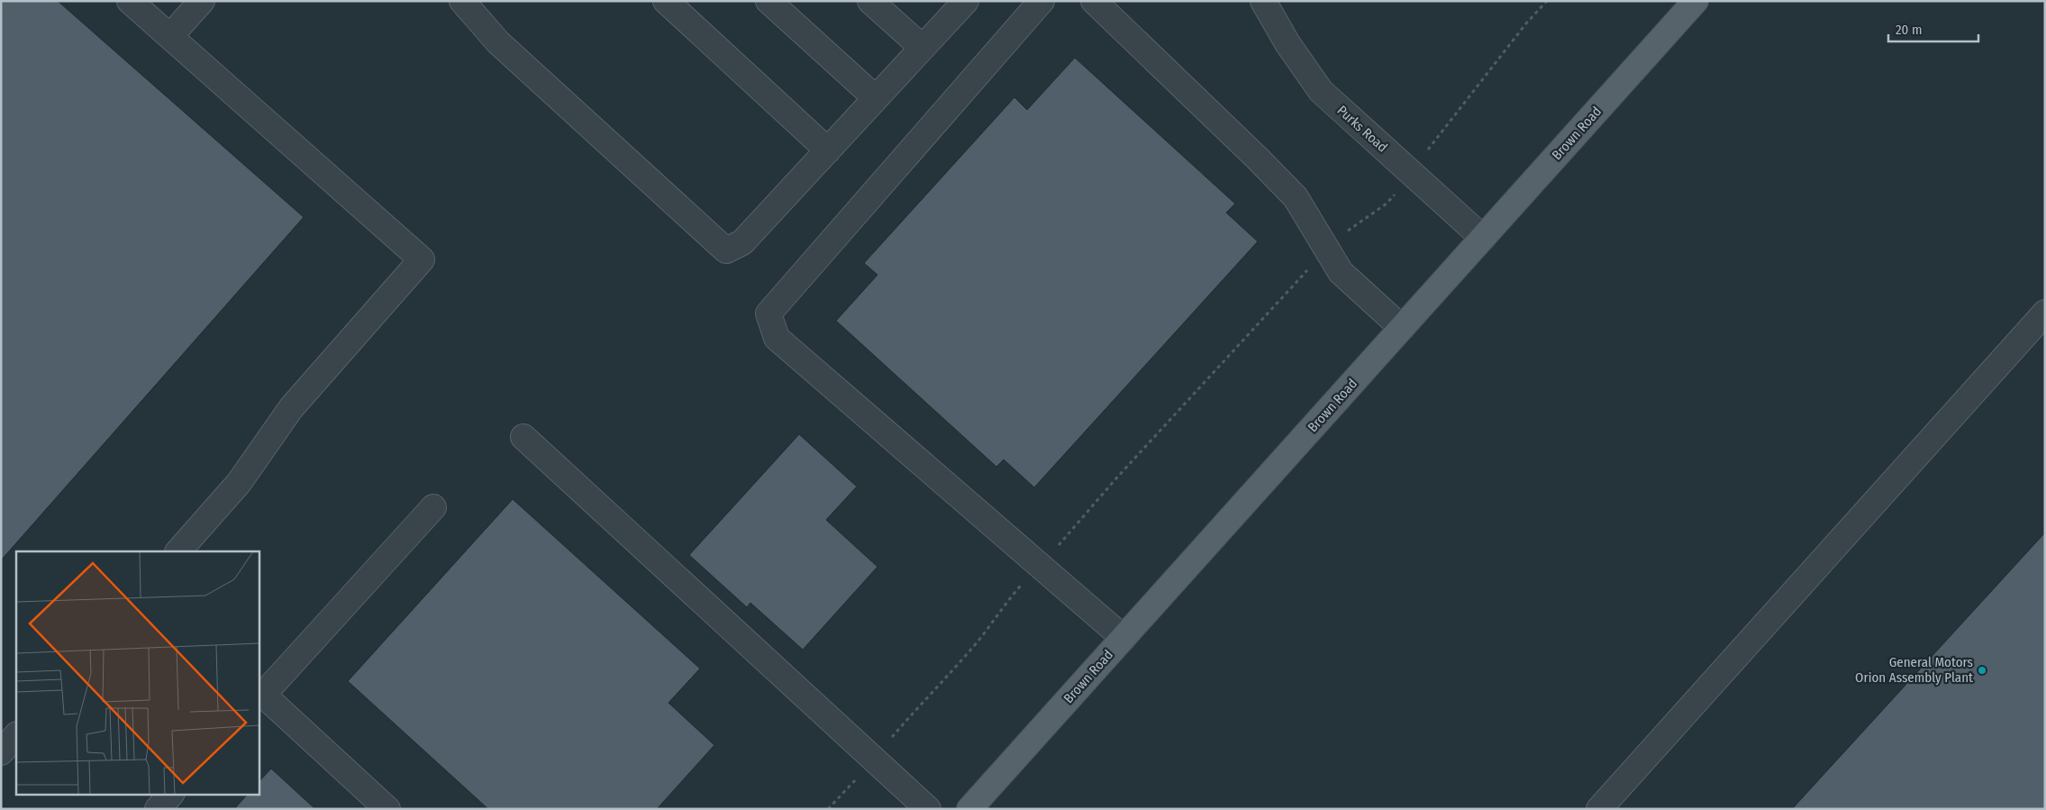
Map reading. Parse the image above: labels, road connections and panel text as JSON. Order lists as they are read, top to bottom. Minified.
{"streets":{"main road":["Brown Road"],"street":["Purks Road"]},"crossings":[["Purks Road","Brown Road"]],"places":["General Motors Orion Assembly Plant"],"scale_bar":"20 m"}
